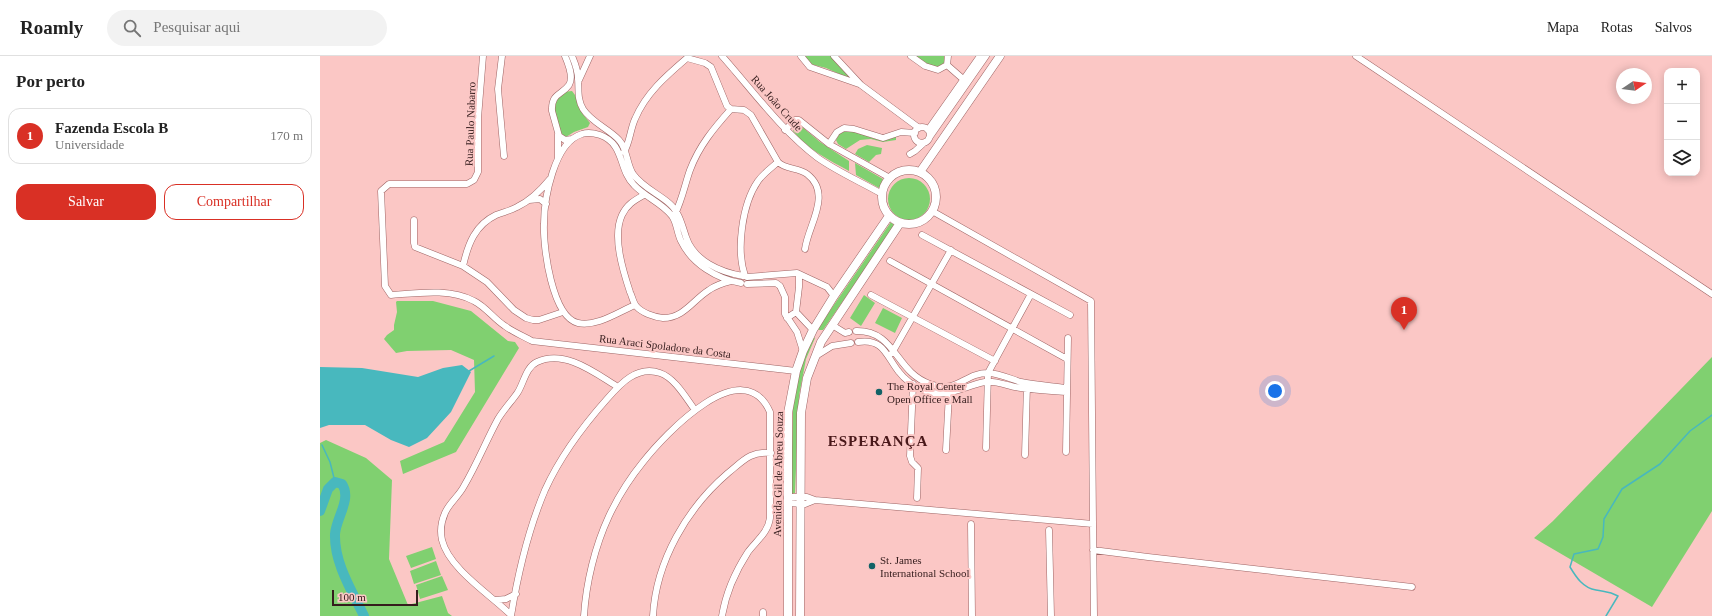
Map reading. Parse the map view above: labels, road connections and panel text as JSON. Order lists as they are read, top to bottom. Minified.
{"streets":{"street":["Rua João Crude","Rua Paulo Nabarro","Rua Araci Spoladore da Costa","Avenida Gil de Abreu Souza"]},"crossings":[["Rua João Crude","Avenida Gil de Abreu Souza"],["Rua Paulo Nabarro","Rua Araci Spoladore da Costa"],["Rua Araci Spoladore da Costa","Avenida Gil de Abreu Souza"]],"districts":["ESPERANÇA"],"places":["The Royal Center Open Office e Mall","St. James International School"],"scale_bar":"100 m","north":"right","page":{"header":"Roamly","search":"Pesquisar aqui","nav":["Mapa","Rotas","Salvos"],"heading":"Por perto","map_buttons":["+","−"],"list":[{"mark":"1","name":"Fazenda Escola B","note":"Universidade","value":"170 m"}],"buttons":["Salvar","Compartilhar"],"pins":"1","scale":"100 m"}}
